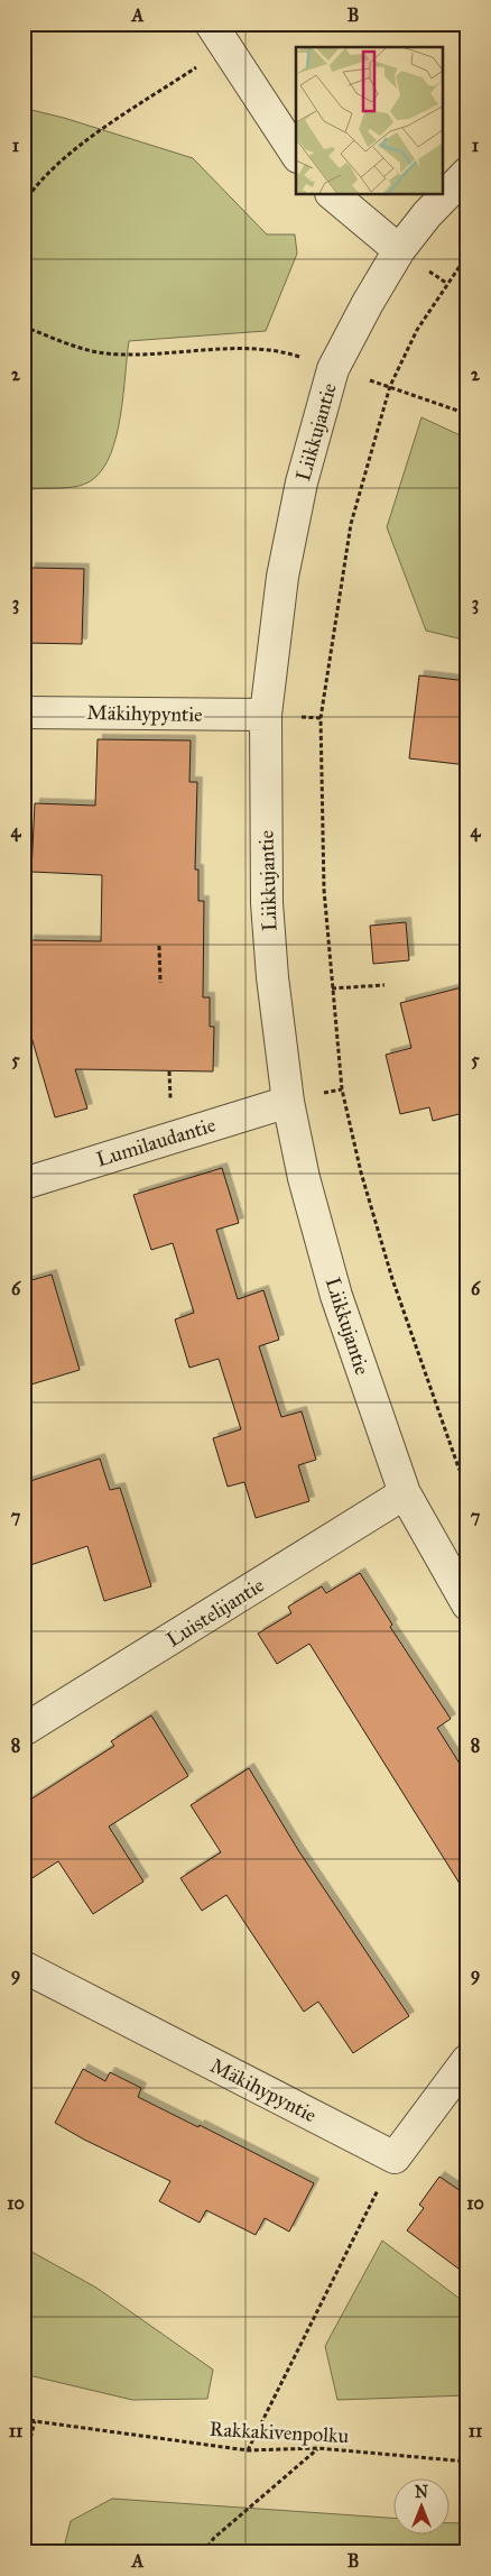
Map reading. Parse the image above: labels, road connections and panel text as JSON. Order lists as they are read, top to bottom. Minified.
{"streets":{"street":["Liikkujantie","Mäkihypyntie","Lumilaudantie","Luistelijantie"],"path":["Rakkakivenpolku"]},"crossings":[["Liikkujantie","Mäkihypyntie"],["Liikkujantie","Lumilaudantie"],["Liikkujantie","Luistelijantie"]],"north":"top","grid":{"columns":["A","B"],"rows":["1","2","3","4","5","6","7","8","9","10","11"]}}
